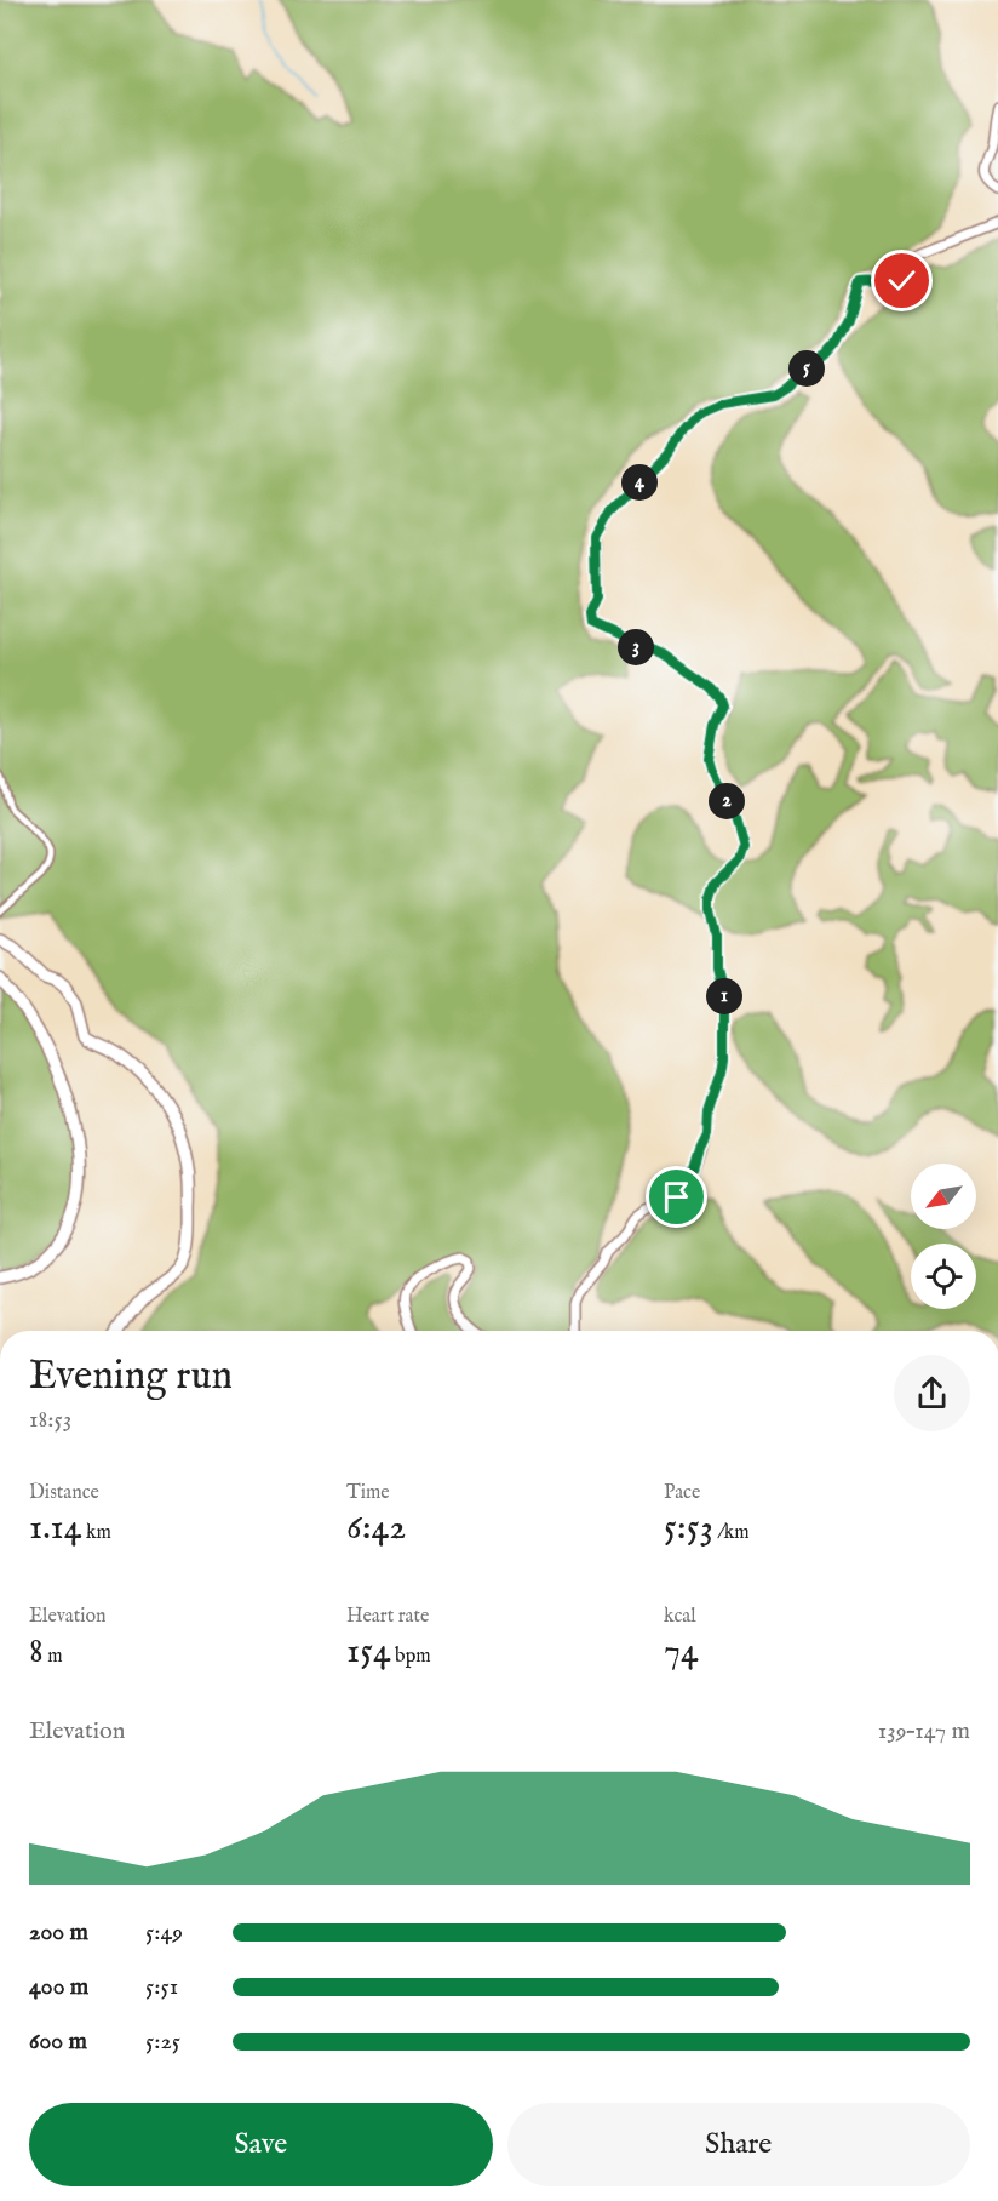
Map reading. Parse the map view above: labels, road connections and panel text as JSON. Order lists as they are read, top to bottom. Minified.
{"north":"bottom left","page":{"pins":["5","4","3","2","1"],"heading":["Evening run","18:53"],"stats":[["Distance","1.14 km"],["Time","6:42"],["Pace","5:53 /km"],["Elevation","8 m"],["Heart rate","154 bpm"],["kcal","74"]],"chart":["Elevation","139–147 m"],"list":[{"name":"200 m","note":"5:49"},{"name":"400 m","note":"5:51"},{"name":"600 m","note":"5:25"}],"buttons":["Save","Share"]}}
